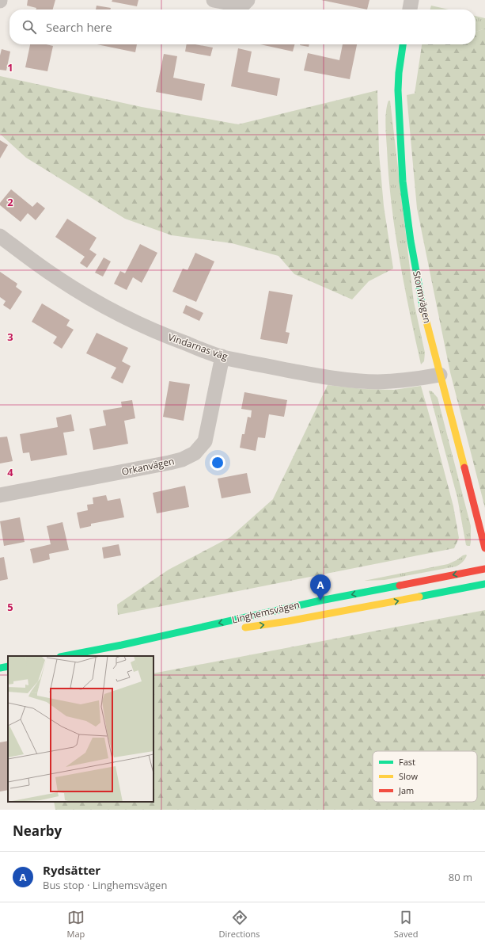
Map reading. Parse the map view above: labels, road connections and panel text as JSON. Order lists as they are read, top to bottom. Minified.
{"streets":{"main road":["Stormvägen","Linghemsvägen"],"street":["Vindarnas väg","Orkanvägen"]},"crossings":[["Stormvägen","Vindarnas väg"],["Vindarnas väg","Orkanvägen"]],"legend":["Fast","Slow","Jam"],"page":{"search":"Search here","pins":"A","heading":"Nearby","list":[{"mark":"A","name":"Rydsätter","note":"Bus stop · Linghemsvägen","value":"80 m"}],"nav":["Map","Directions","Saved"]},"grid":{"rows":["1","2","3","4","5"]}}
